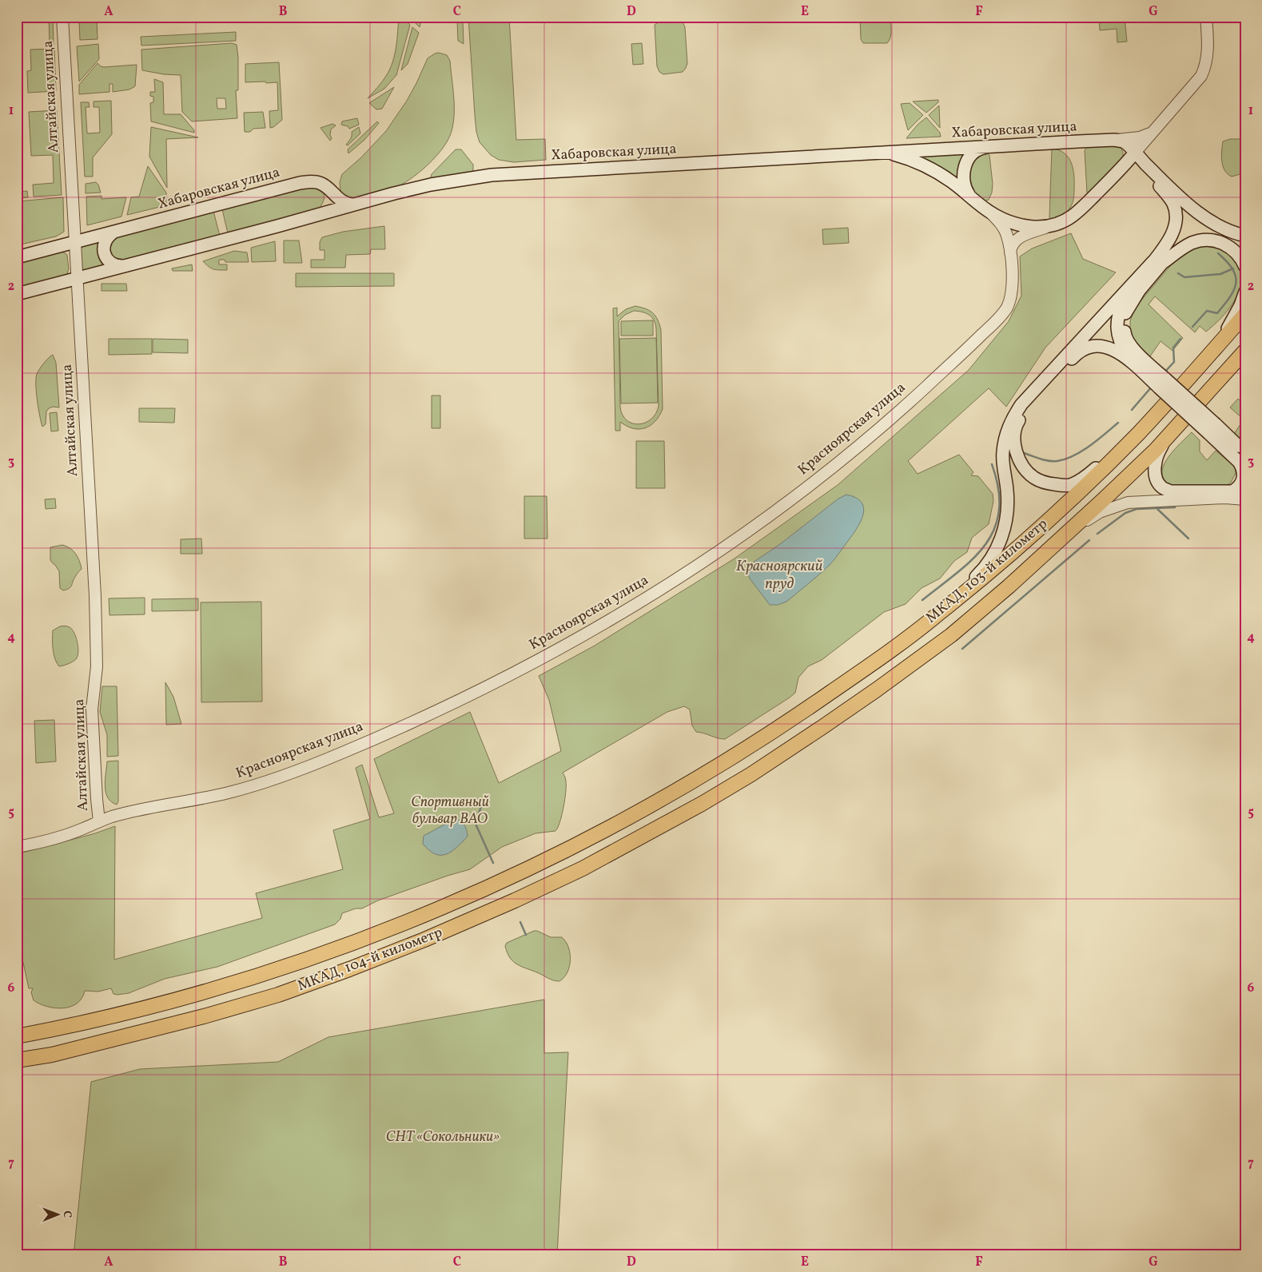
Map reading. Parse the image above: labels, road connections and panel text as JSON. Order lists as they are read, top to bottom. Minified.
{"streets":{"highway":["МКАД, 103-й километр","МКАД, 104-й километр"],"main road":["Хабаровская улица"],"street":["Алтайская улица","Красноярская улица"]},"crossings":[["Алтайская улица","Хабаровская улица"],["Алтайская улица","Красноярская улица"],["Хабаровская улица","Красноярская улица"],["МКАД, 103-й километр","МКАД, 104-й километр"]],"water":["Красноярский пруд"],"parks":["Спортивный бульвар ВАО","СНТ «Сокольники»"],"north":"right","grid":{"columns":["A","B","C","D","E","F","G"],"rows":["1","2","3","4","5","6","7"]}}
